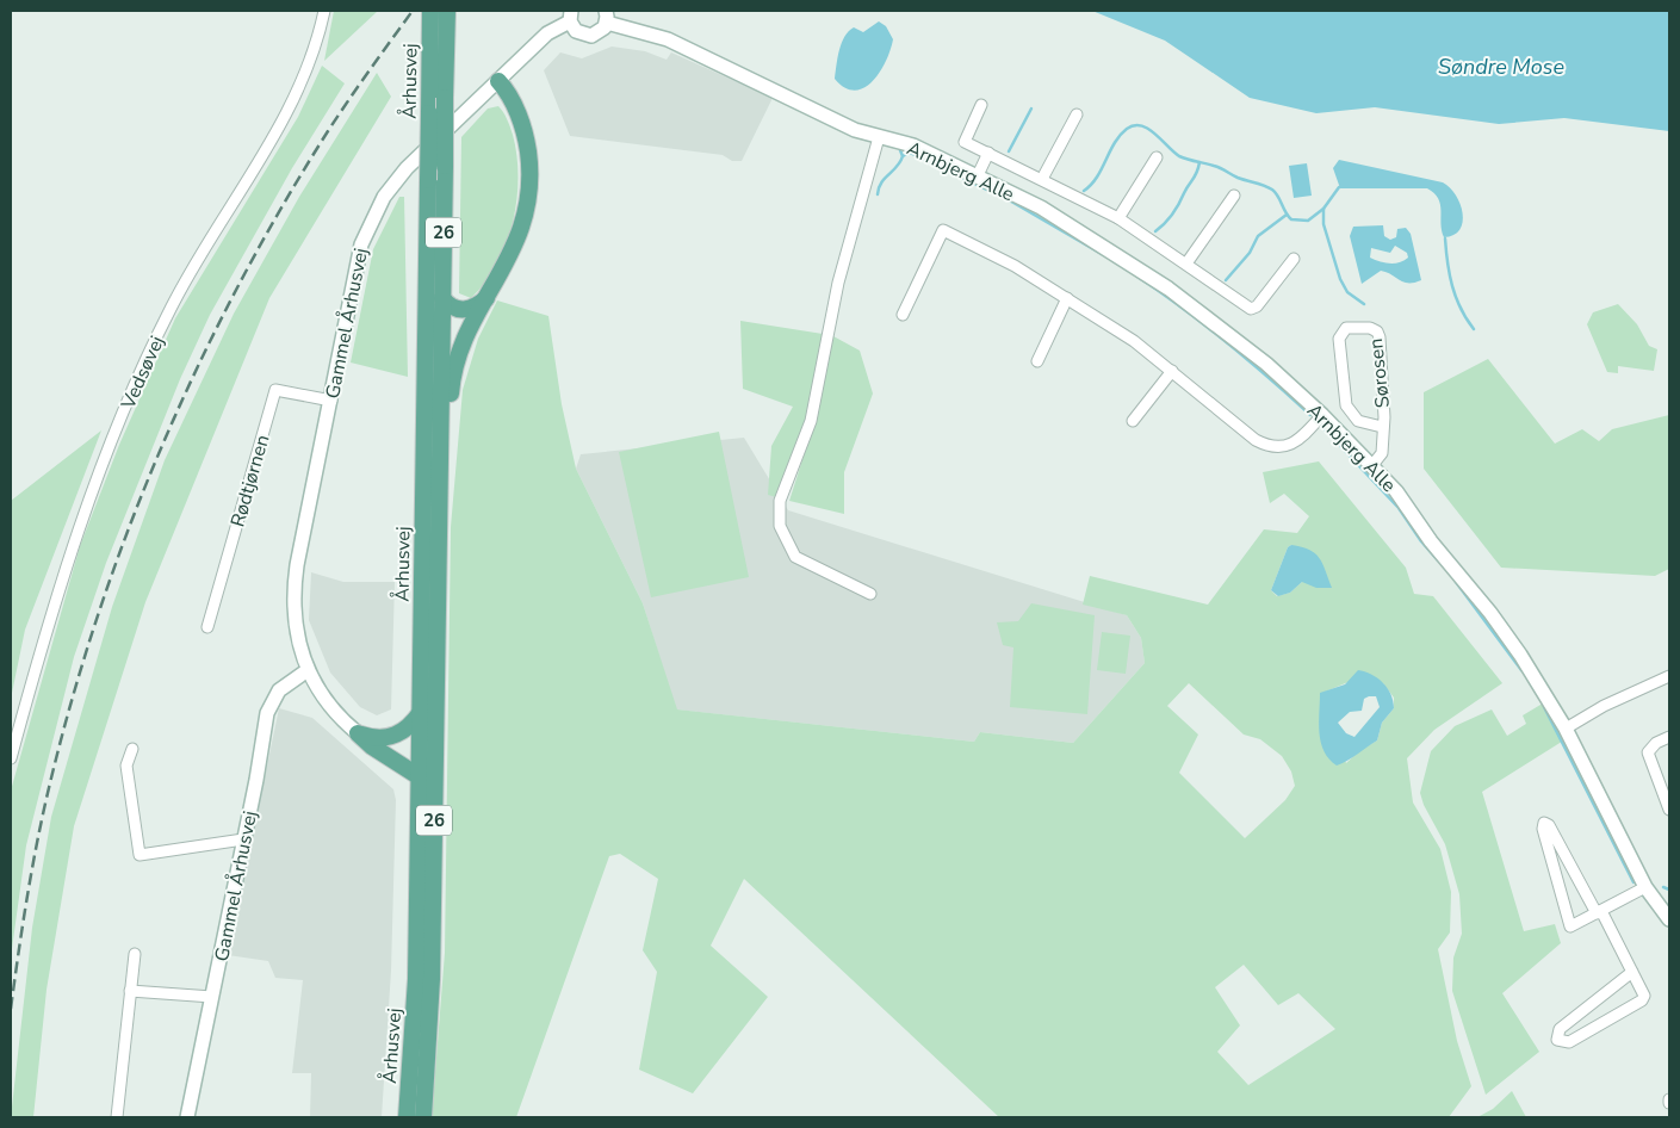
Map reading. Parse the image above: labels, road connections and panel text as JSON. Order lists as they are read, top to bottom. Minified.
{"streets":{"main road":["Århusvej","26"],"street":["Arnbjerg Alle","Gammel Århusvej","Vedsøvej","Sørosen","Rødtjørnen"]},"crossings":[["Arnbjerg Alle","Sørosen"],["Gammel Århusvej","Rødtjørnen"]],"water":["Søndre Mose"]}
